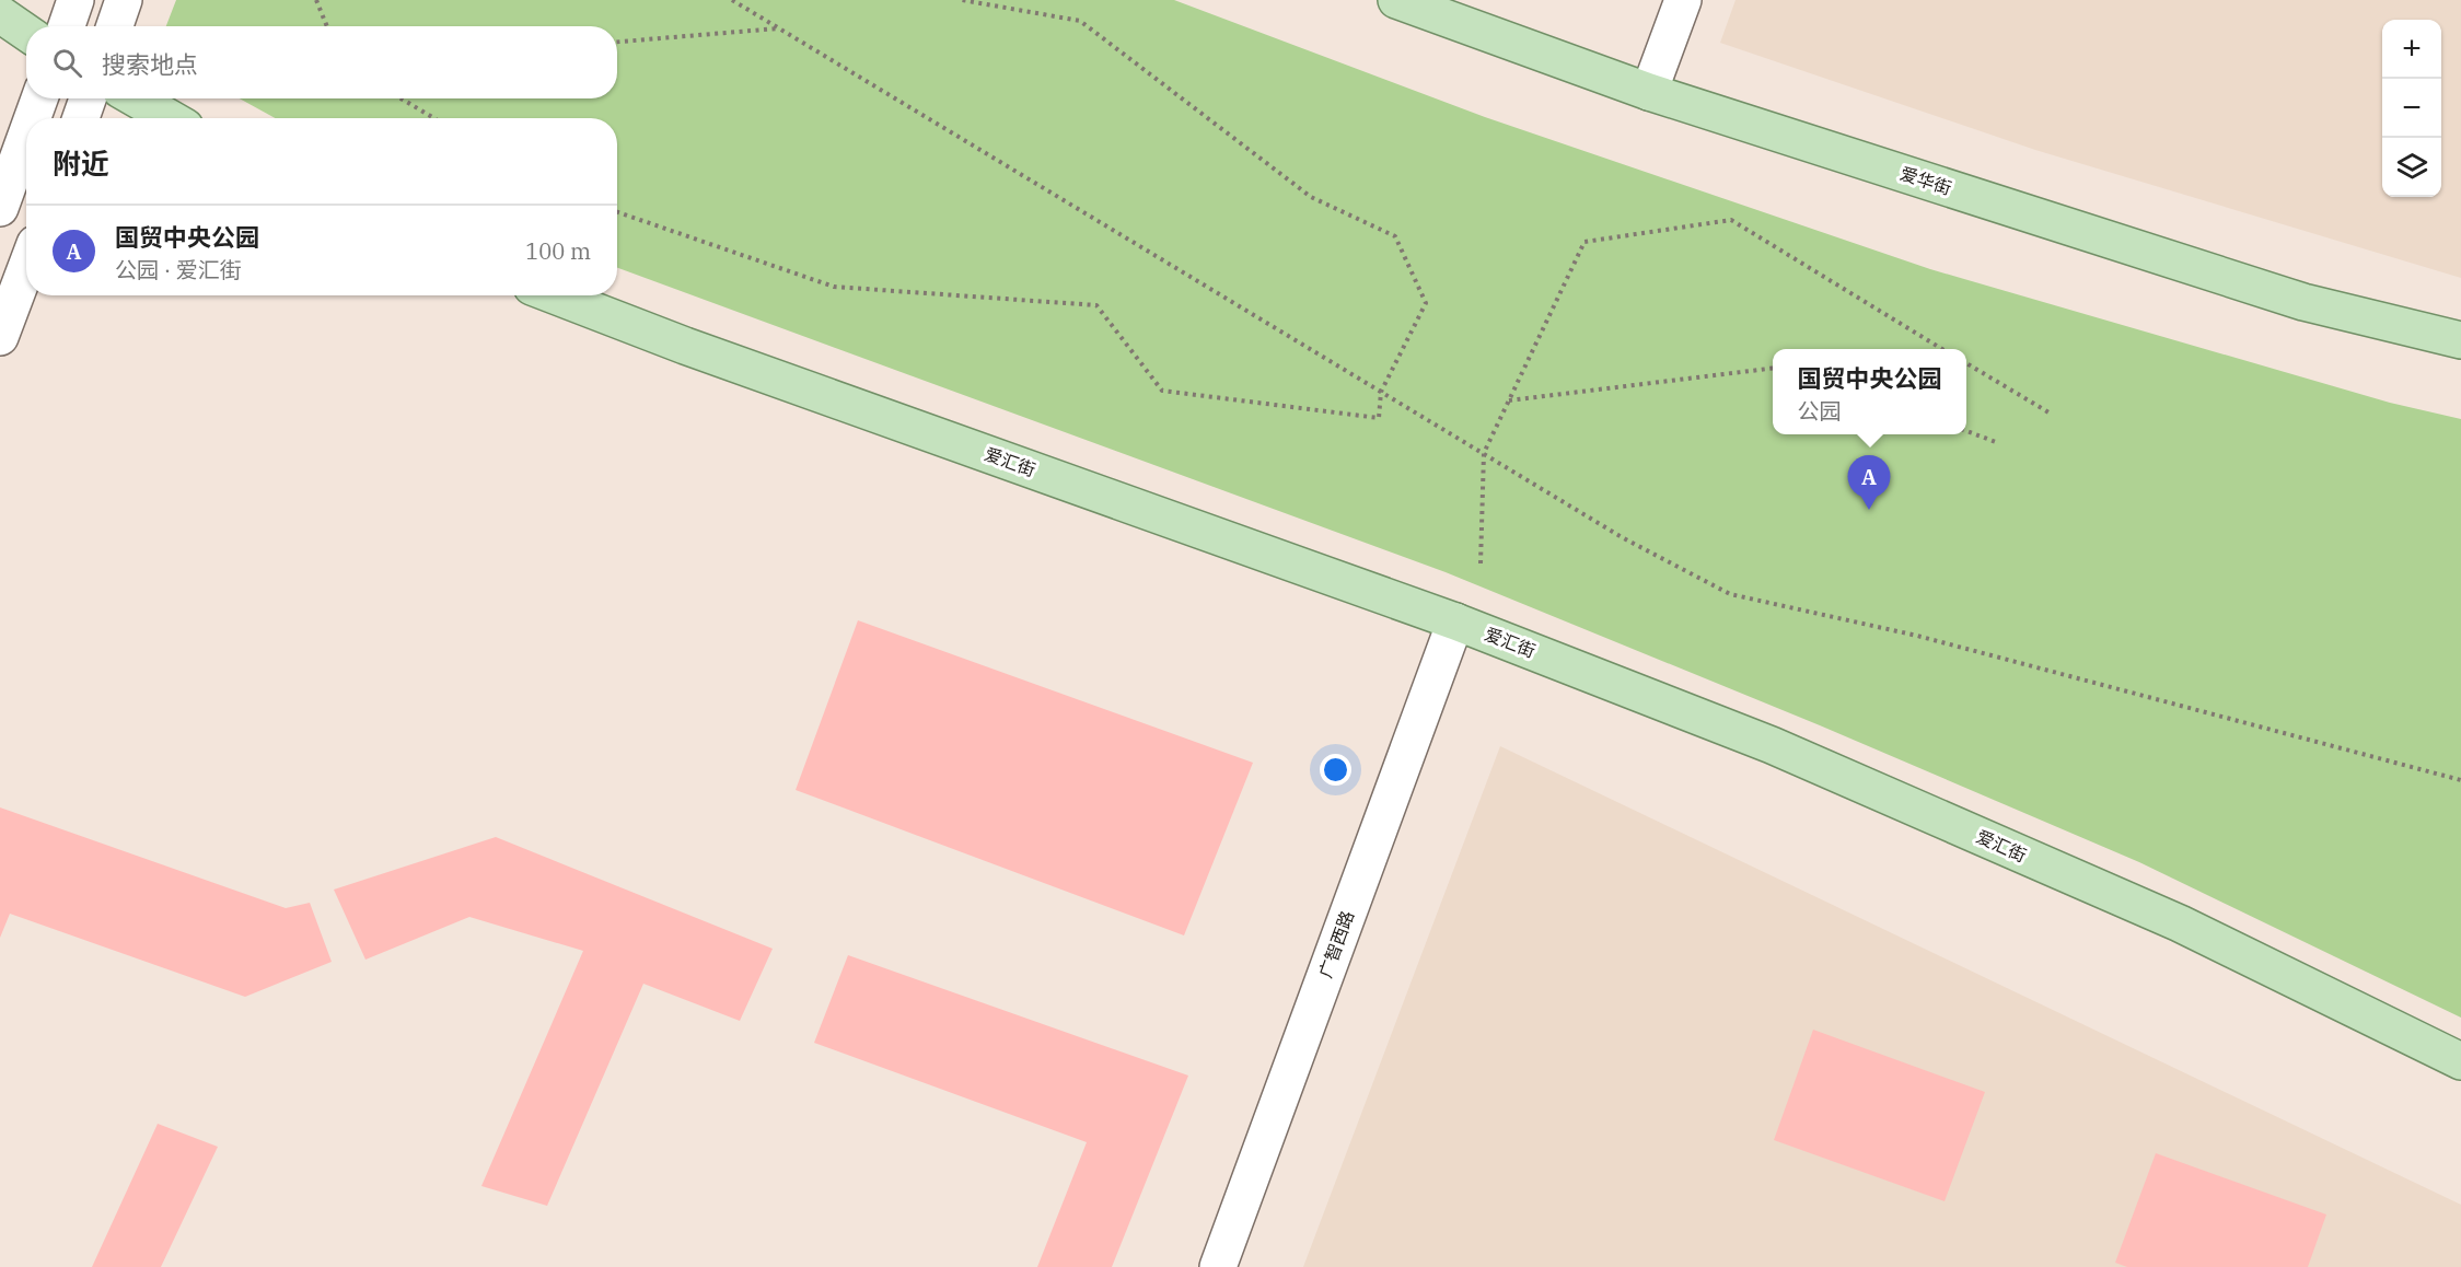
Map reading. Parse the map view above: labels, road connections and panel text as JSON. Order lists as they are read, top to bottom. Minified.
{"streets":{"main road":["爱华街","爱汇街"],"street":["广智西路"]},"crossings":[["爱汇街","广智西路"]],"page":{"map_buttons":["+","−"],"search":"搜索地点","heading":"附近","list":[{"mark":"A","name":"国贸中央公园","note":"公园 · 爱汇街","value":"100 m"}],"popup":["国贸中央公园","公园"],"pins":"A"}}
